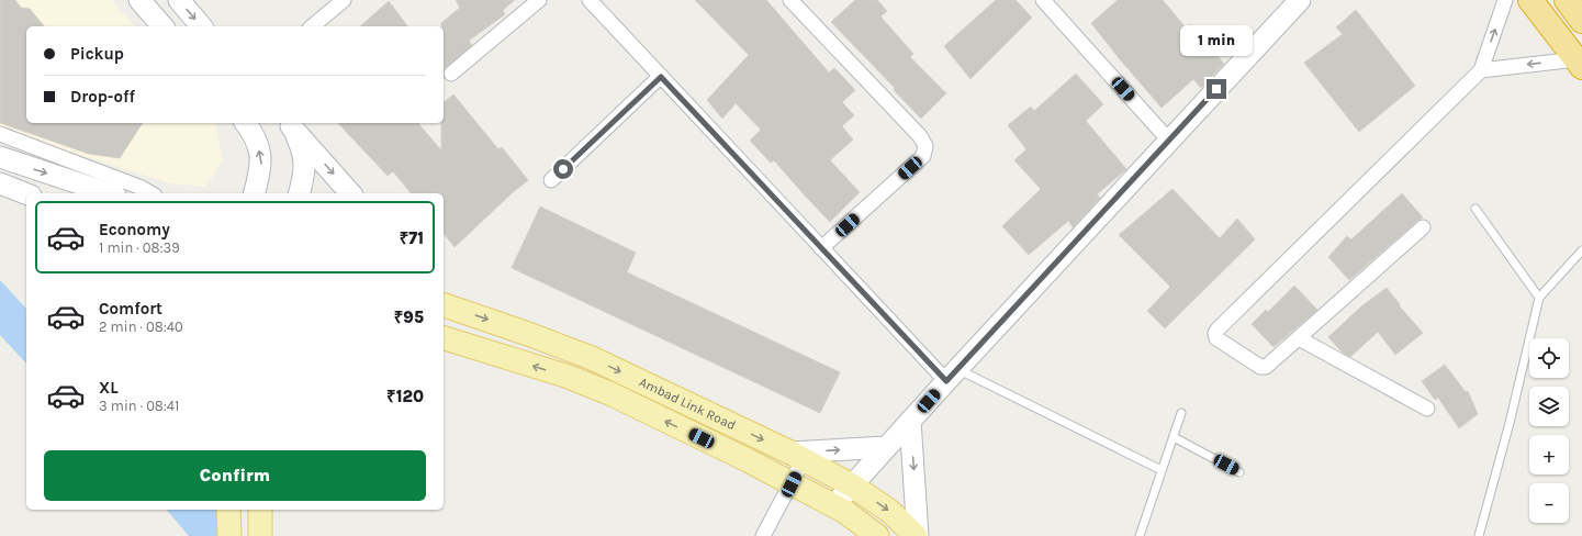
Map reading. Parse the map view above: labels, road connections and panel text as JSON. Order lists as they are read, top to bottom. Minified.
{"streets":{"main road":["Ambad Link Road"]},"page":{"bubble":"1 min","banner":["Pickup","Drop-off"],"list":[{"name":"Economy","note":"1 min · 08:39","value":"₹71"},{"name":"Comfort","note":"2 min · 08:40","value":"₹95"},{"name":"XL","note":"3 min · 08:41","value":"₹120"}],"map_buttons":["+","−"],"buttons":"Confirm"}}
